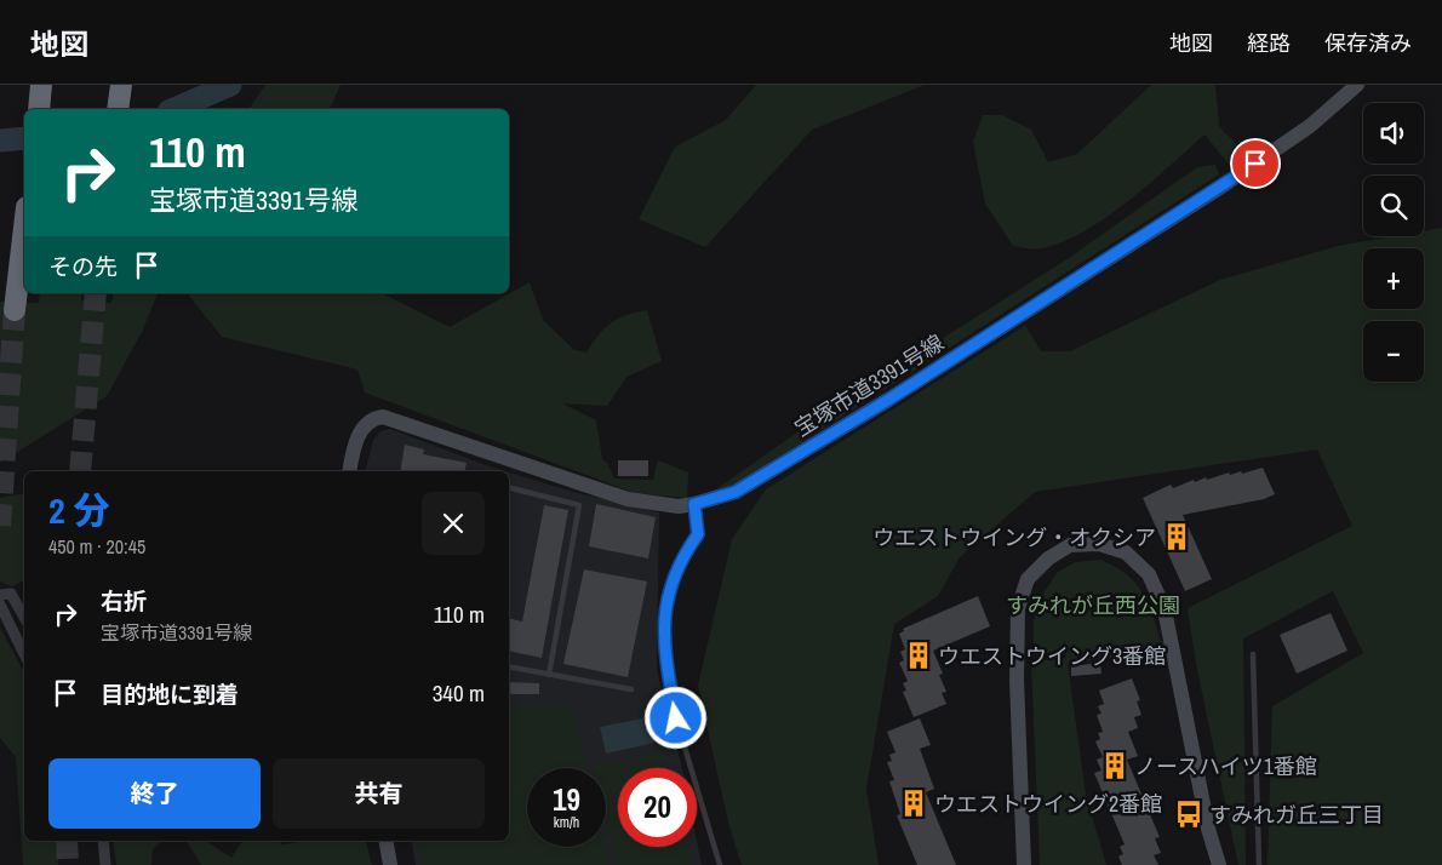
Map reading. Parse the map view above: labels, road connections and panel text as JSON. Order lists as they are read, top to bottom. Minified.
{"streets":{"street":["宝塚市道3391号線"]},"parks":["すみれが丘西公園"],"places":{"building":["ウエストウイング・オクシア","ウエストウイング3番館","ノースハイツ1番館","ウエストウイング2番館"],"bus stop":["すみれガ丘三丁目"]},"page":{"header":"地図","nav":["地図","経路","保存済み"],"map_buttons":["+","−"],"turn":["110 m","宝塚市道3391号線"],"then":"その先","heading":["2 分","450 m · 20:45"],"list":[{"name":"右折","note":"宝塚市道3391号線","value":"110 m"},{"name":"目的地に到着","value":"340 m"}],"buttons":["終了","共有"],"speed":"19 km/h","limit":"20"}}
